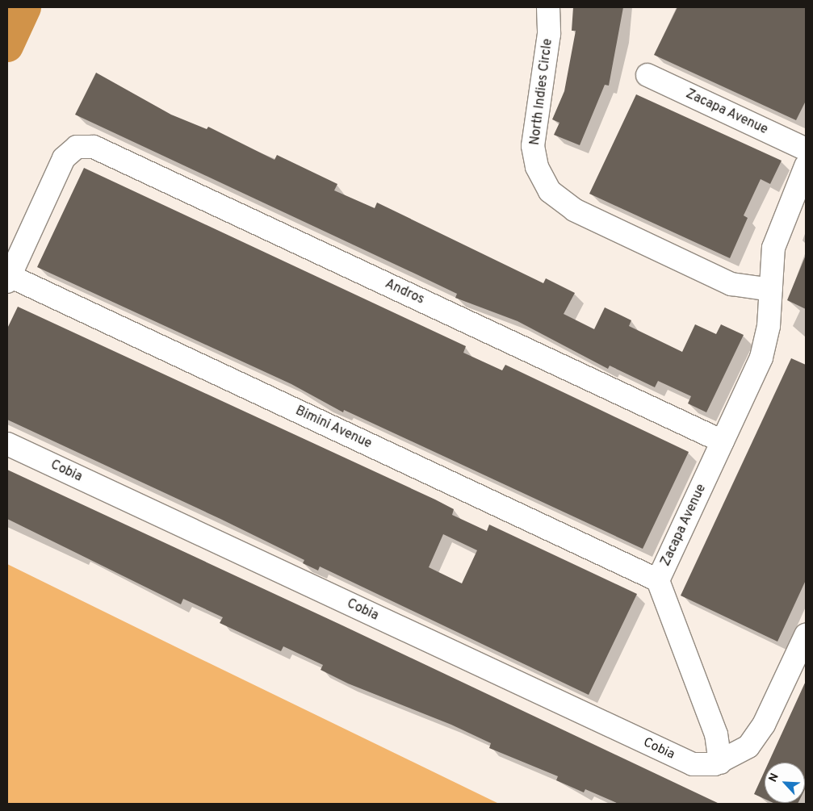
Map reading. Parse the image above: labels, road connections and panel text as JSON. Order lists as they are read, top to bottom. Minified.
{"streets":{"street":["North Indies Circle","Zacapa Avenue","Andros","Bimini Avenue","Cobia"]},"crossings":[["North Indies Circle","Zacapa Avenue"],["Zacapa Avenue","Andros"],["Zacapa Avenue","Bimini Avenue"],["Zacapa Avenue","Cobia"],["Andros","Bimini Avenue"]],"north":"top left"}
